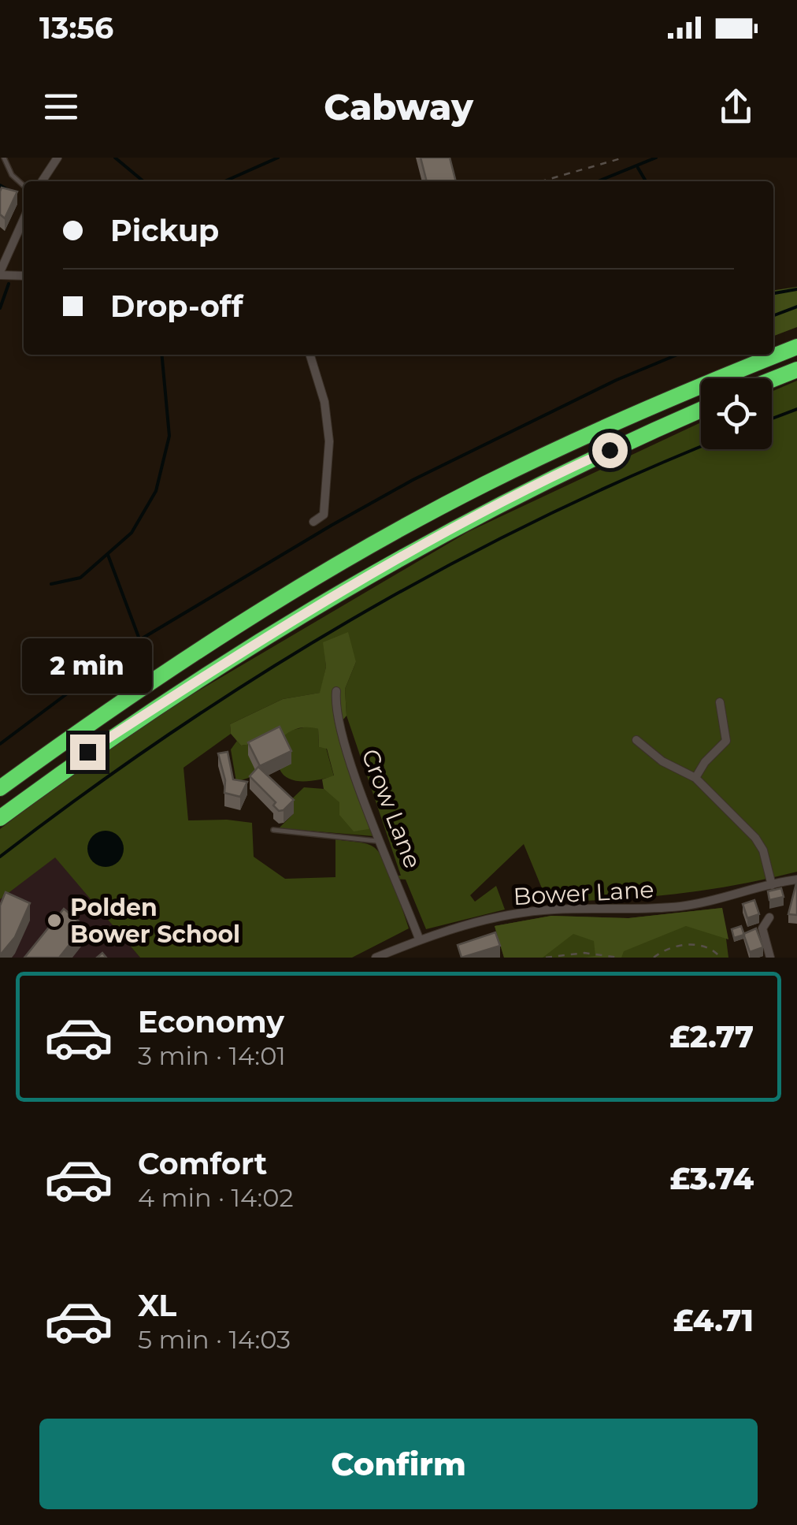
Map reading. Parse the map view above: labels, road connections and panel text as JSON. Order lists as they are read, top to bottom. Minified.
{"streets":{"street":["Crow Lane","Bower Lane"]},"crossings":[["Crow Lane","Bower Lane"]],"places":["Polden Bower School"],"page":{"status":"13:56","header":"Cabway","banner":["Pickup","Drop-off"],"bubble":"2 min","list":[{"name":"Economy","note":"3 min · 14:01","value":"£2.77"},{"name":"Comfort","note":"4 min · 14:02","value":"£3.74"},{"name":"XL","note":"5 min · 14:03","value":"£4.71"}],"buttons":"Confirm"}}
